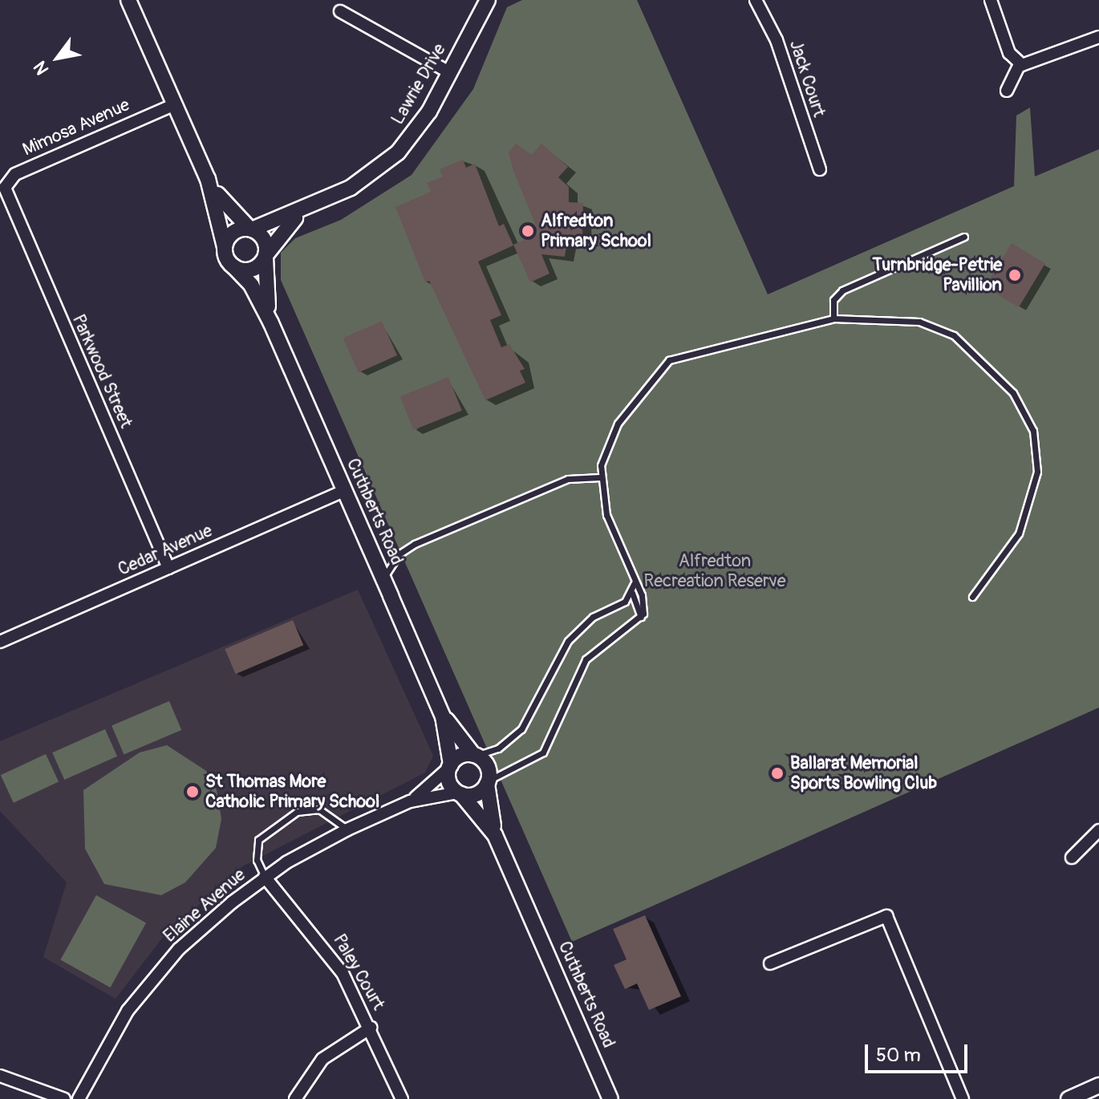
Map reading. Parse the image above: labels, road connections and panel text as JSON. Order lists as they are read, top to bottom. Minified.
{"streets":{"street":["Jack Court","Lawrie Drive","Mimosa Avenue","Parkwood Street","Cuthberts Road","Cedar Avenue","Elaine Avenue","Paley Court"]},"crossings":[["Lawrie Drive","Cuthberts Road"],["Mimosa Avenue","Parkwood Street"],["Parkwood Street","Cedar Avenue"],["Cuthberts Road","Cedar Avenue"],["Cuthberts Road","Elaine Avenue"],["Elaine Avenue","Paley Court"]],"parks":["Alfredton Recreation Reserve"],"places":["Alfredton Primary School","Turnbridge-Petrie Pavillion","Ballarat Memorial Sports Bowling Club","St Thomas More Catholic Primary School"],"scale_bar":"50 m","north":"bottom left"}
